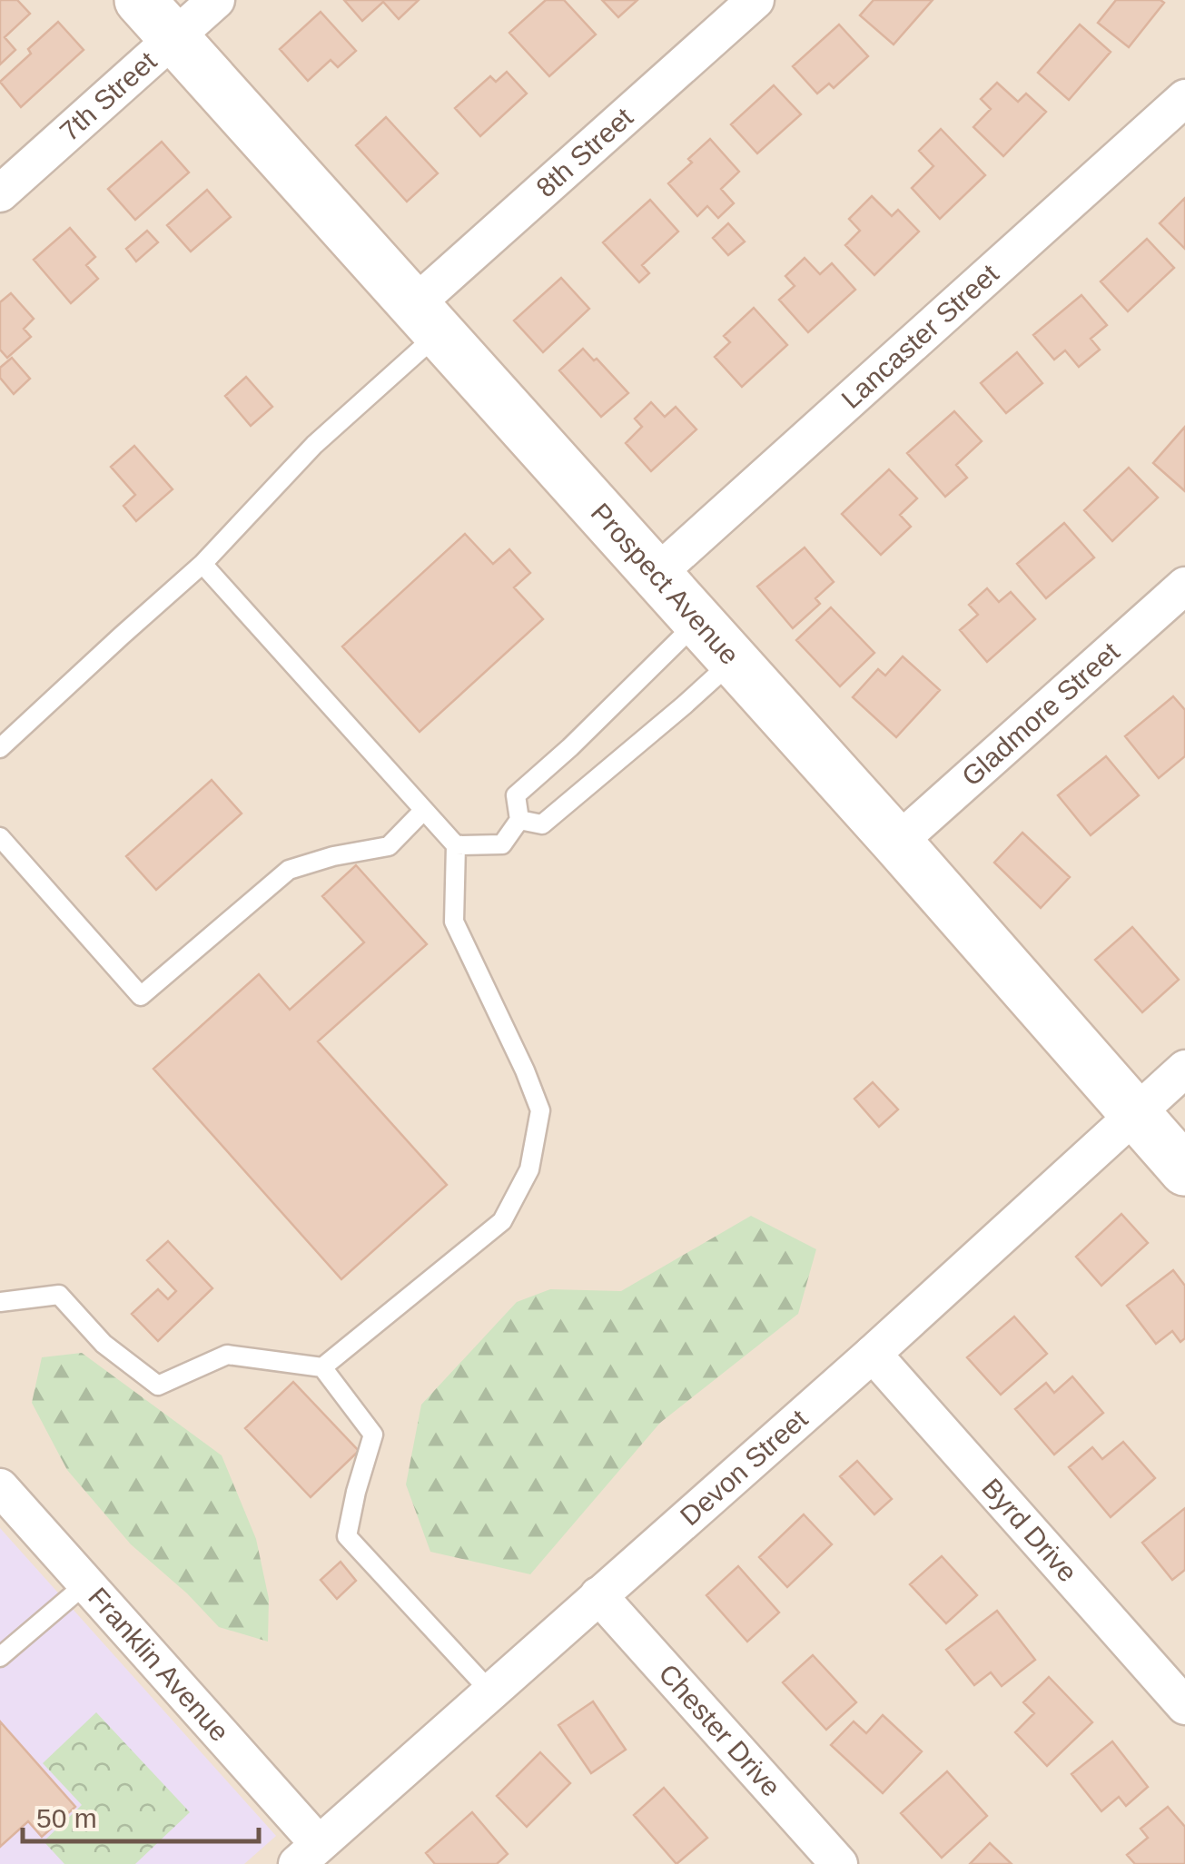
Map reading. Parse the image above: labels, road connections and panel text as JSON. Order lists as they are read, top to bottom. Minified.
{"streets":{"street":["7th Street","8th Street","Lancaster Street","Prospect Avenue","Gladmore Street","Devon Street","Byrd Drive","Franklin Avenue","Chester Drive"]},"crossings":[["7th Street","Prospect Avenue"],["8th Street","Prospect Avenue"],["Lancaster Street","Prospect Avenue"],["Prospect Avenue","Gladmore Street"],["Prospect Avenue","Devon Street"],["Devon Street","Byrd Drive"],["Devon Street","Franklin Avenue"],["Devon Street","Chester Drive"]],"scale_bar":"50 m"}
